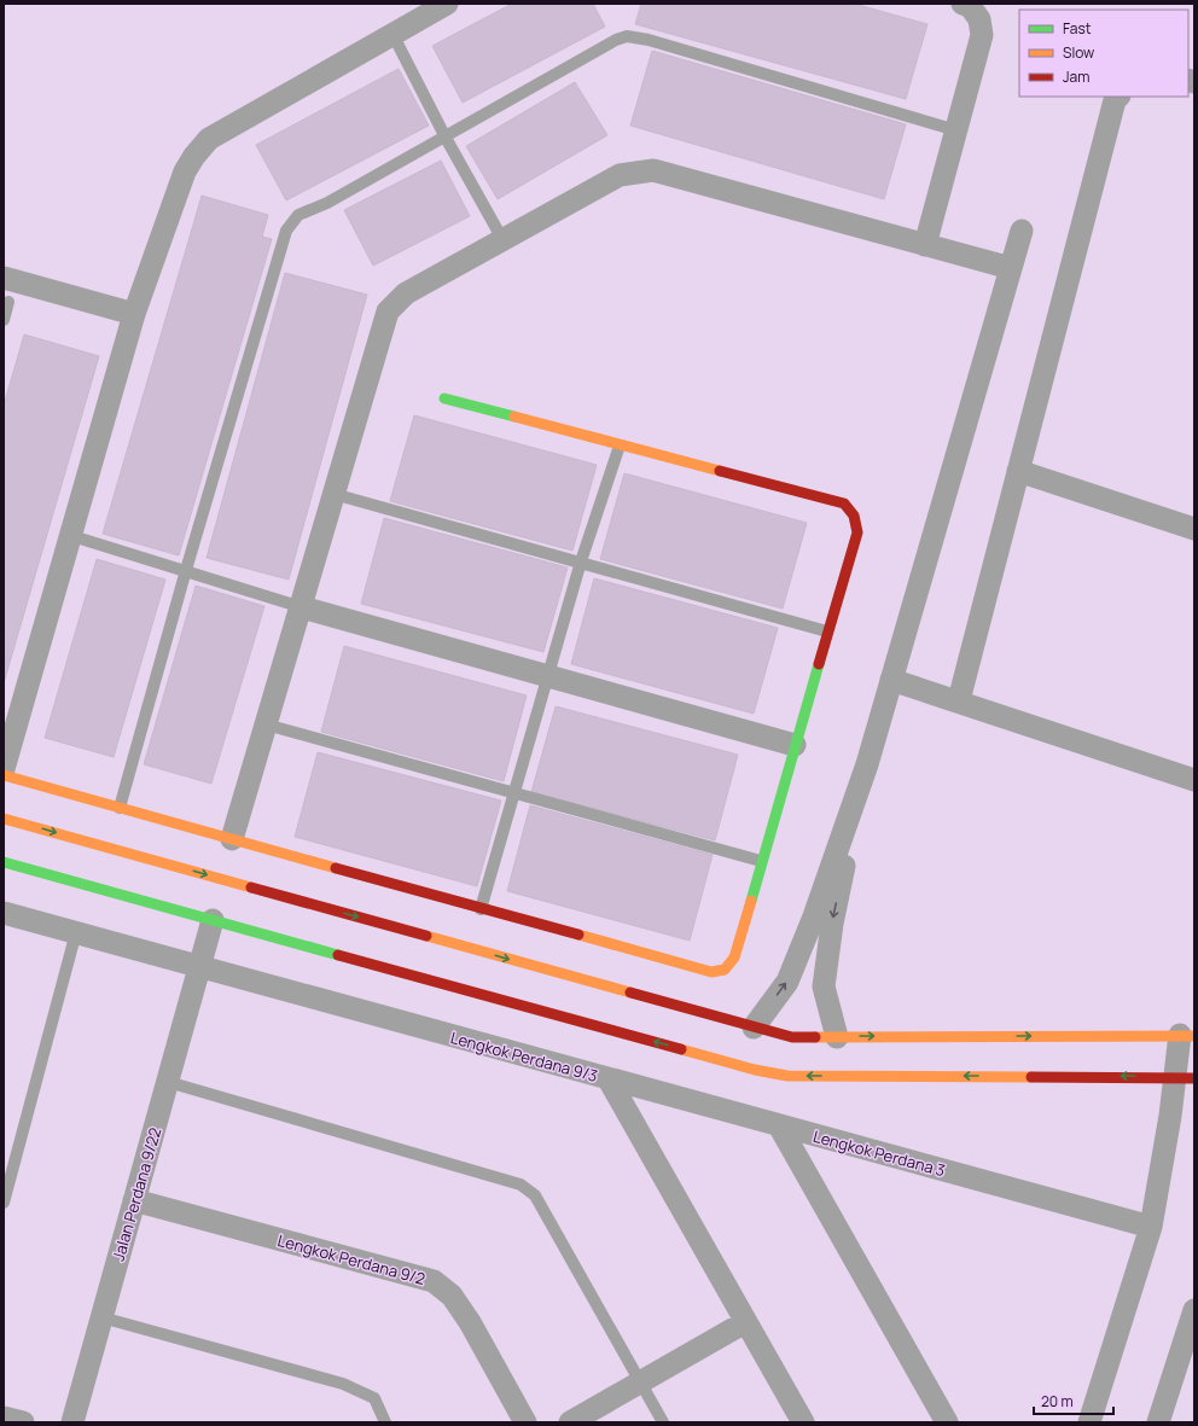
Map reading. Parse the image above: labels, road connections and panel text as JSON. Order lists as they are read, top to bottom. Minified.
{"streets":{"street":["Lengkok Perdana 9/3","Lengkok Perdana 3","Jalan Perdana 9/22","Lengkok Perdana 9/2"]},"crossings":[["Lengkok Perdana 9/3","Lengkok Perdana 3"],["Lengkok Perdana 9/3","Jalan Perdana 9/22"],["Jalan Perdana 9/22","Lengkok Perdana 9/2"]],"legend":["Fast","Slow","Jam"],"scale_bar":"20 m"}
